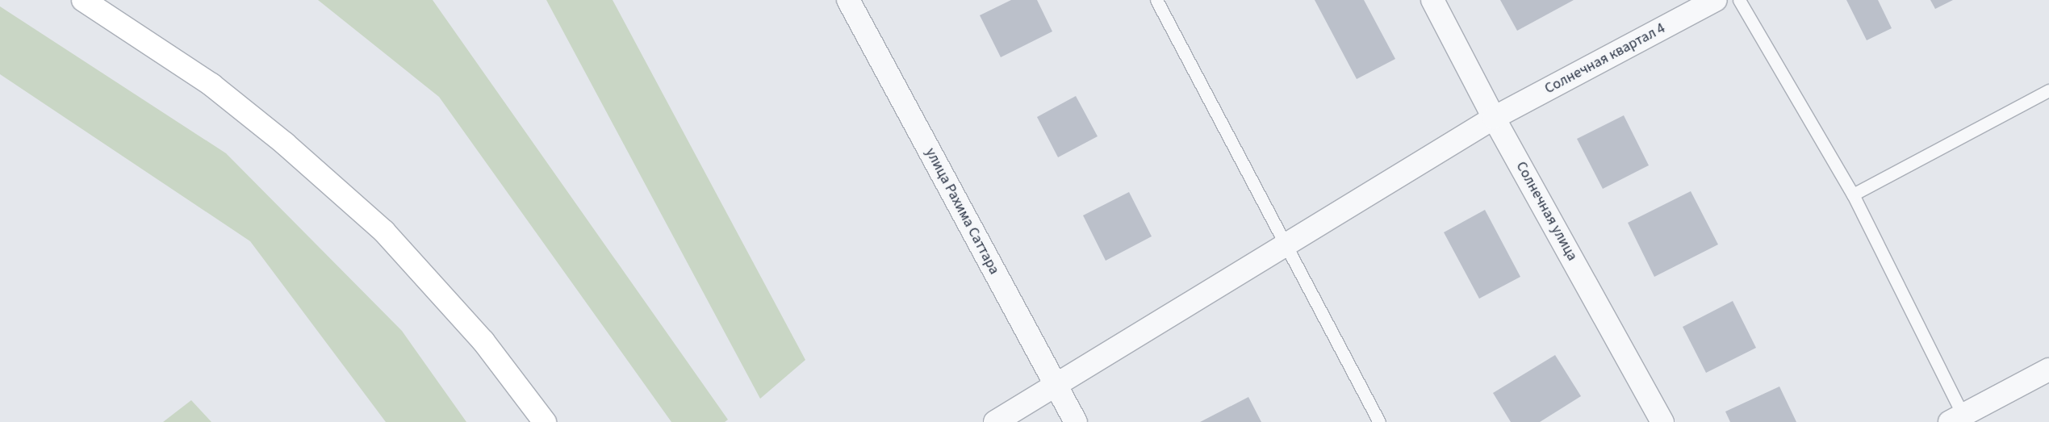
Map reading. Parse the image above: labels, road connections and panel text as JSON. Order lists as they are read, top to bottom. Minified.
{"streets":{"street":["Солнечная квартал 4","улица Рахима Саттара","Солнечная улица"]},"crossings":[["Солнечная квартал 4","улица Рахима Саттара"],["Солнечная квартал 4","Солнечная улица"]]}
